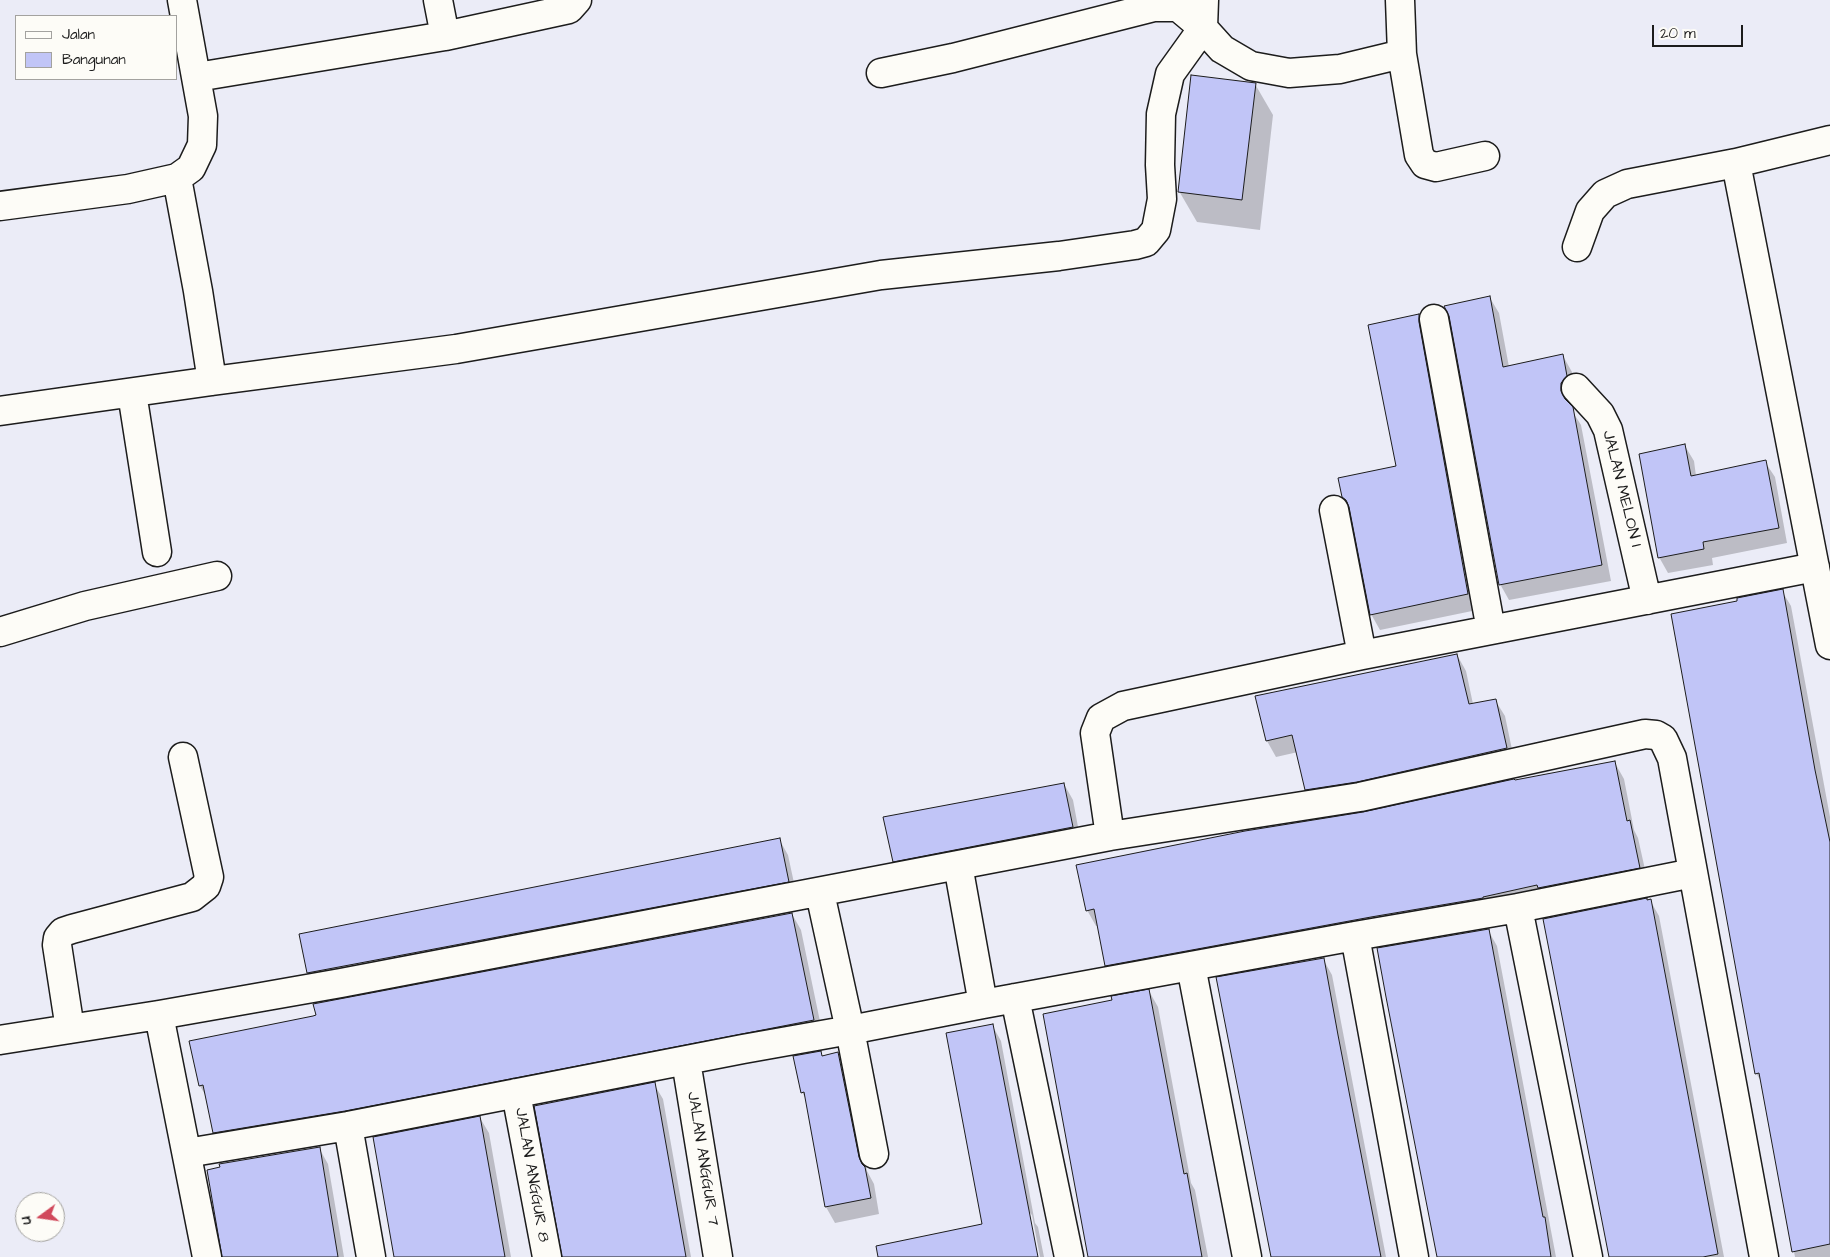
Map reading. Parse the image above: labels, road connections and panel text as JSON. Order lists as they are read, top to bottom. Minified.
{"streets":{"street":["JALAN MELON I","JALAN ANGGUR 7","JALAN ANGGUR 8"]},"legend":["Jalan","Bangunan"],"scale_bar":"20 m","north":"left"}
